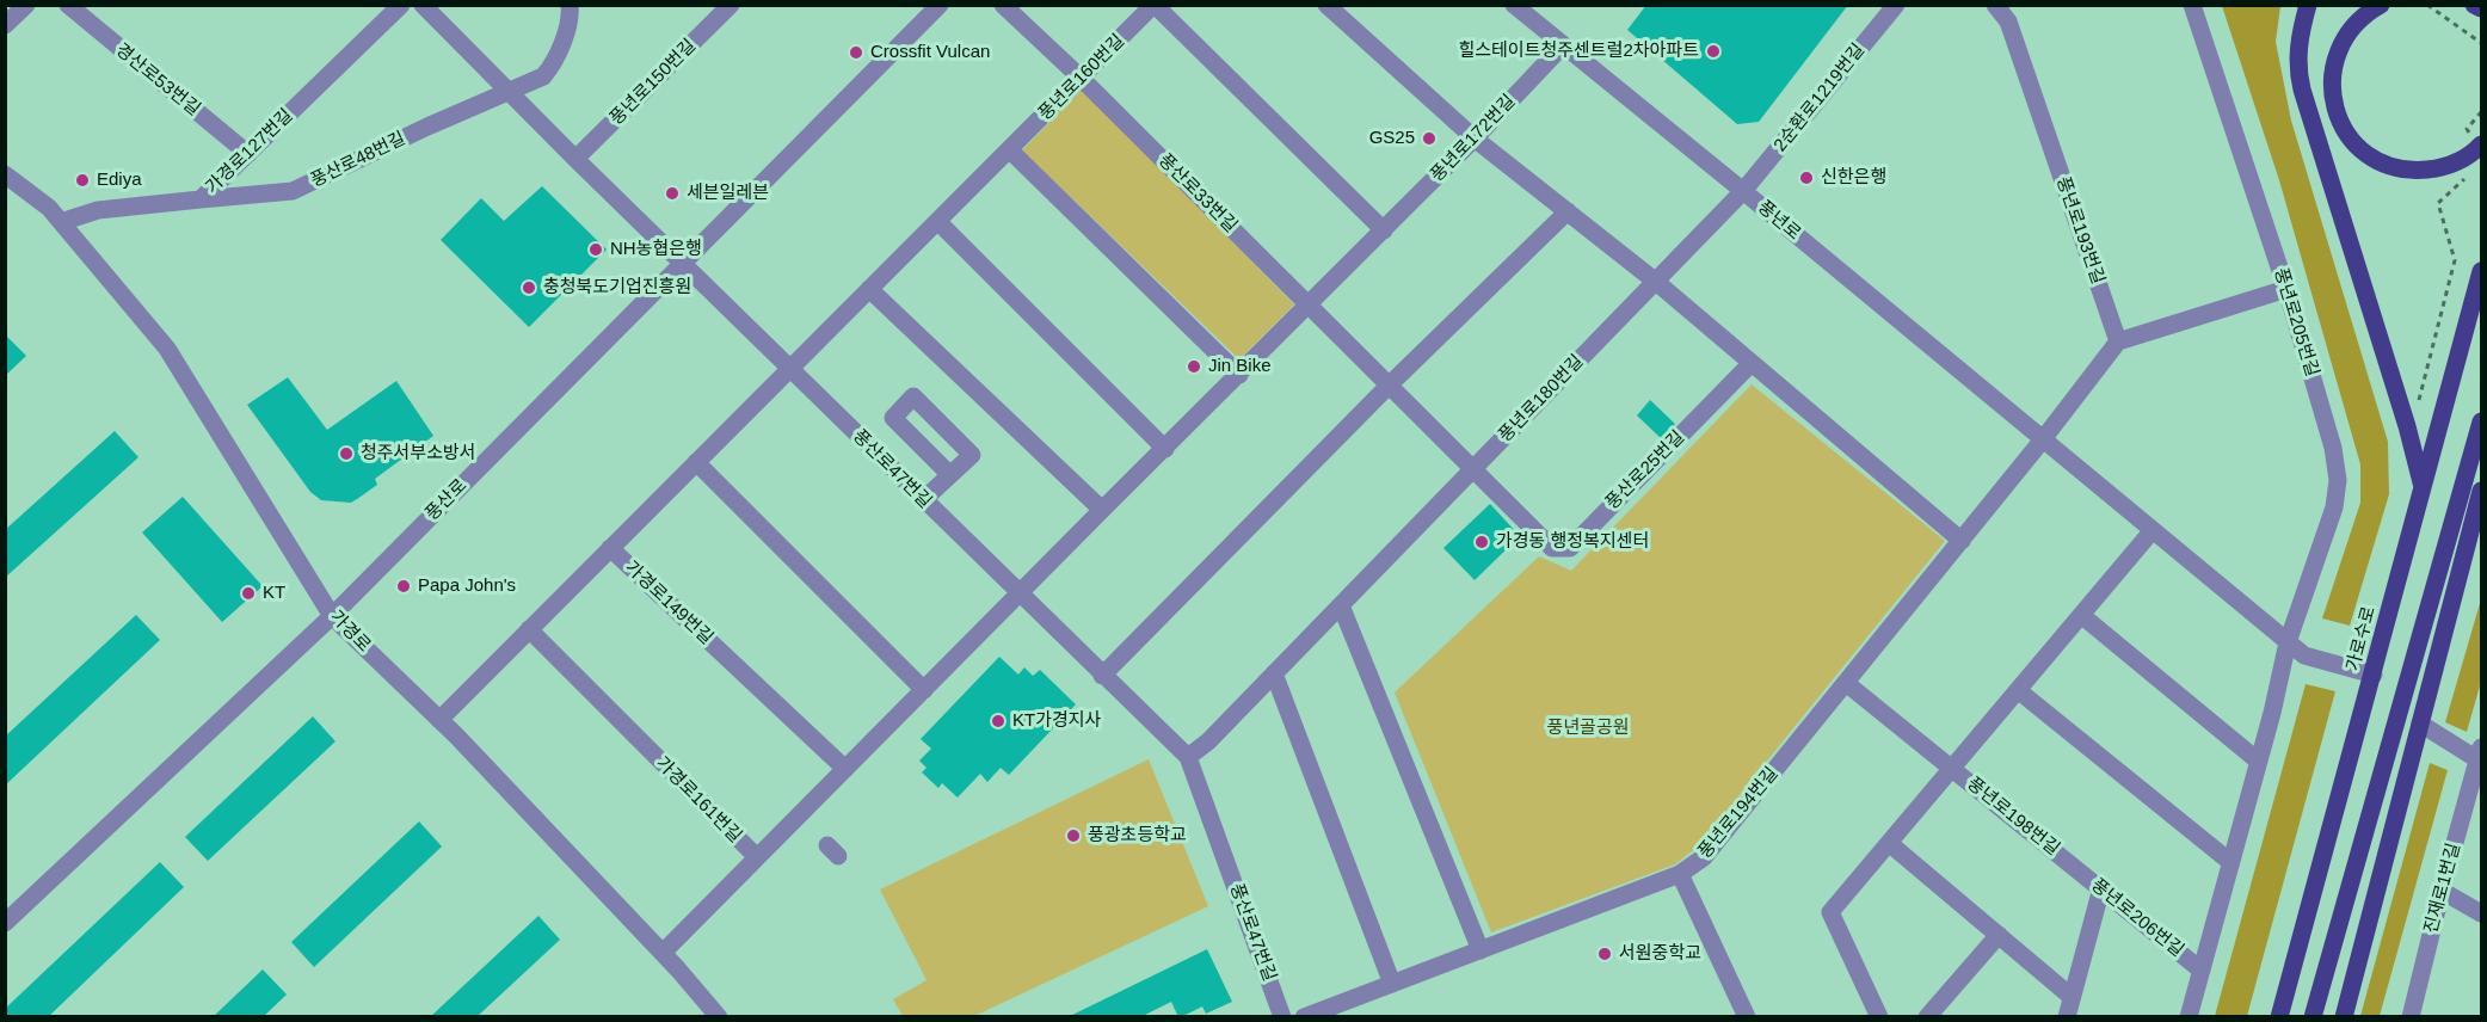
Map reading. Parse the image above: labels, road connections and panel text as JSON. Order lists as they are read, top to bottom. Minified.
{"streets":{"main road":["가로수로"],"street":["풍년로160번길","경산로53번길","풍년로150번길","2순환로1219번길","풍년로172번길","가경로127번길","풍산로48번길","풍산로33번길","풍년로","풍년로193번길","풍년로205번길","풍년로180번길","풍산로47번길","풍산로25번길","풍산로","가경로149번길","가경로","가경로161번길","풍년로194번길","풍년로198번길","진재로1번길","풍년로206번길"]},"crossings":[["풍년로160번길","풍년로172번길"],["풍년로160번길","풍산로33번길"],["풍년로160번길","풍산로47번길"],["풍년로160번길","가경로149번길"],["경산로53번길","가경로127번길"],["2순환로1219번길","풍년로"],["2순환로1219번길","풍년로180번길"],["풍년로172번길","풍산로33번길"],["풍년로172번길","풍년로"],["풍년로172번길","풍산로47번길"],["풍년로172번길","가경로161번길"],["가경로127번길","풍산로48번길"],["가경로127번길","가경로"],["풍산로33번길","풍년로180번길"],["풍산로33번길","풍산로25번길"],["풍년로","풍년로205번길"],["풍년로","풍년로180번길"],["풍년로","가로수로"],["풍년로","풍년로194번길"],["풍년로","풍년로198번길"],["풍년로","풍년로206번길"],["풍년로205번길","풍년로206번길"],["풍년로180번길","풍산로47번길"],["풍년로180번길","풍산로25번길"],["풍산로47번길","풍산로"],["풍산로47번길","가경로149번길"],["풍산로47번길","가경로161번길"],["풍산로","가경로"],["가경로149번길","가경로"],["가경로149번길","가경로161번길"],["가경로","가경로161번길"],["풍년로198번길","풍년로206번길"]],"parks":["풍년골공원"],"places":["힐스테이트청주센트럴2차아파트","Crossfit Vulcan","GS25","신한은행","Ediya","세븐일레븐","NH농협은행","충청북도기업진흥원","Jin Bike","청주서부소방서","가경동 행정복지센터","Papa John's","KT","KT가경지사","풍광초등학교","서원중학교"]}
